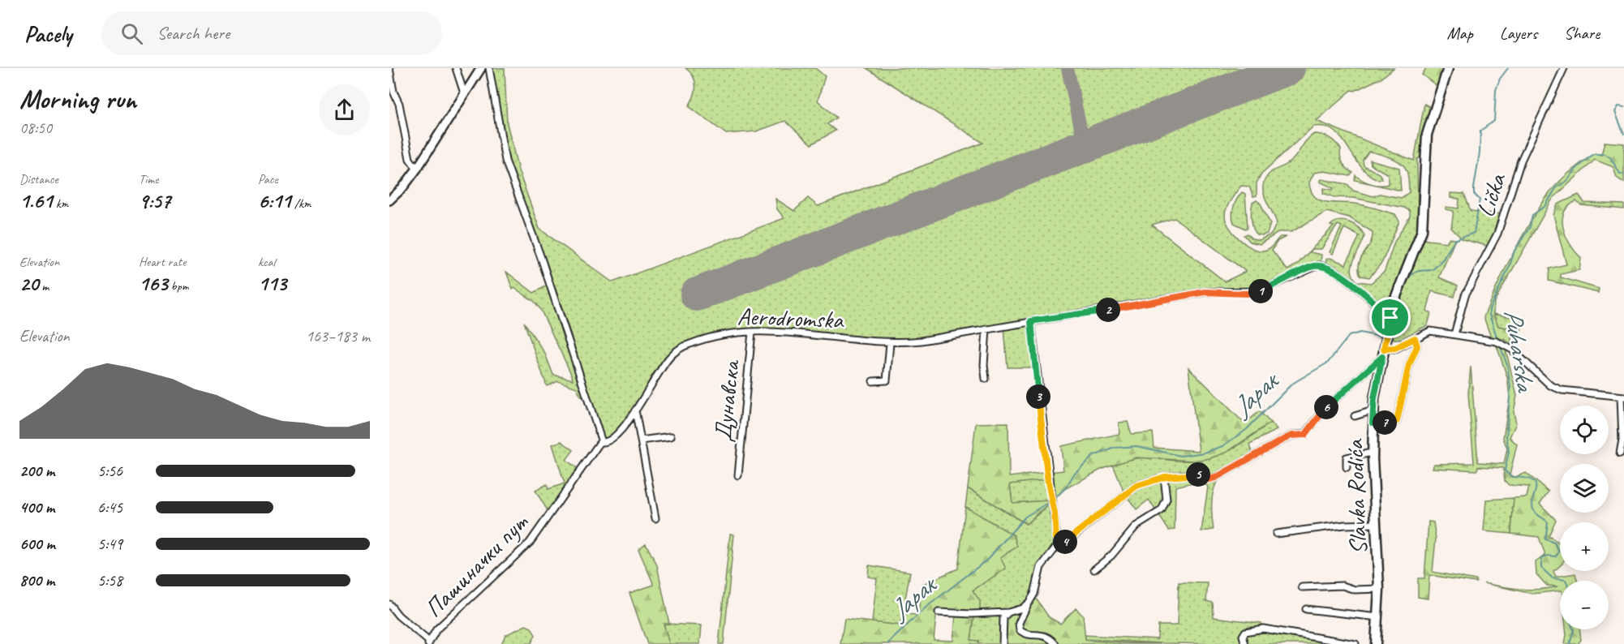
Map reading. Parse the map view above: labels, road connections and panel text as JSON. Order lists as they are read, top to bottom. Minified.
{"streets":{"main road":["Slavka Rodića"],"street":["Lička","Aerodromska","Дунавска","Пашиначки пут"]},"crossings":[["Aerodromska","Дунавска"],["Aerodromska","Slavka Rodića"],["Aerodromska","Пашиначки пут"]],"water":["Puharska","Јарак"],"page":{"header":"Pacely","search":"Search here","nav":["Map","Layers","Share"],"heading":["Morning run","08:50"],"stats":[["Distance","1.61 km"],["Time","9:57"],["Pace","6:11 /km"],["Elevation","20 m"],["Heart rate","163 bpm"],["kcal","113"]],"pins":["1","2","3","6","7","5","4"],"chart":["Elevation","163–183 m"],"map_buttons":["+","−"],"list":[{"name":"200 m","note":"5:56"},{"name":"400 m","note":"6:45"},{"name":"600 m","note":"5:49"},{"name":"800 m","note":"5:58"}]}}
